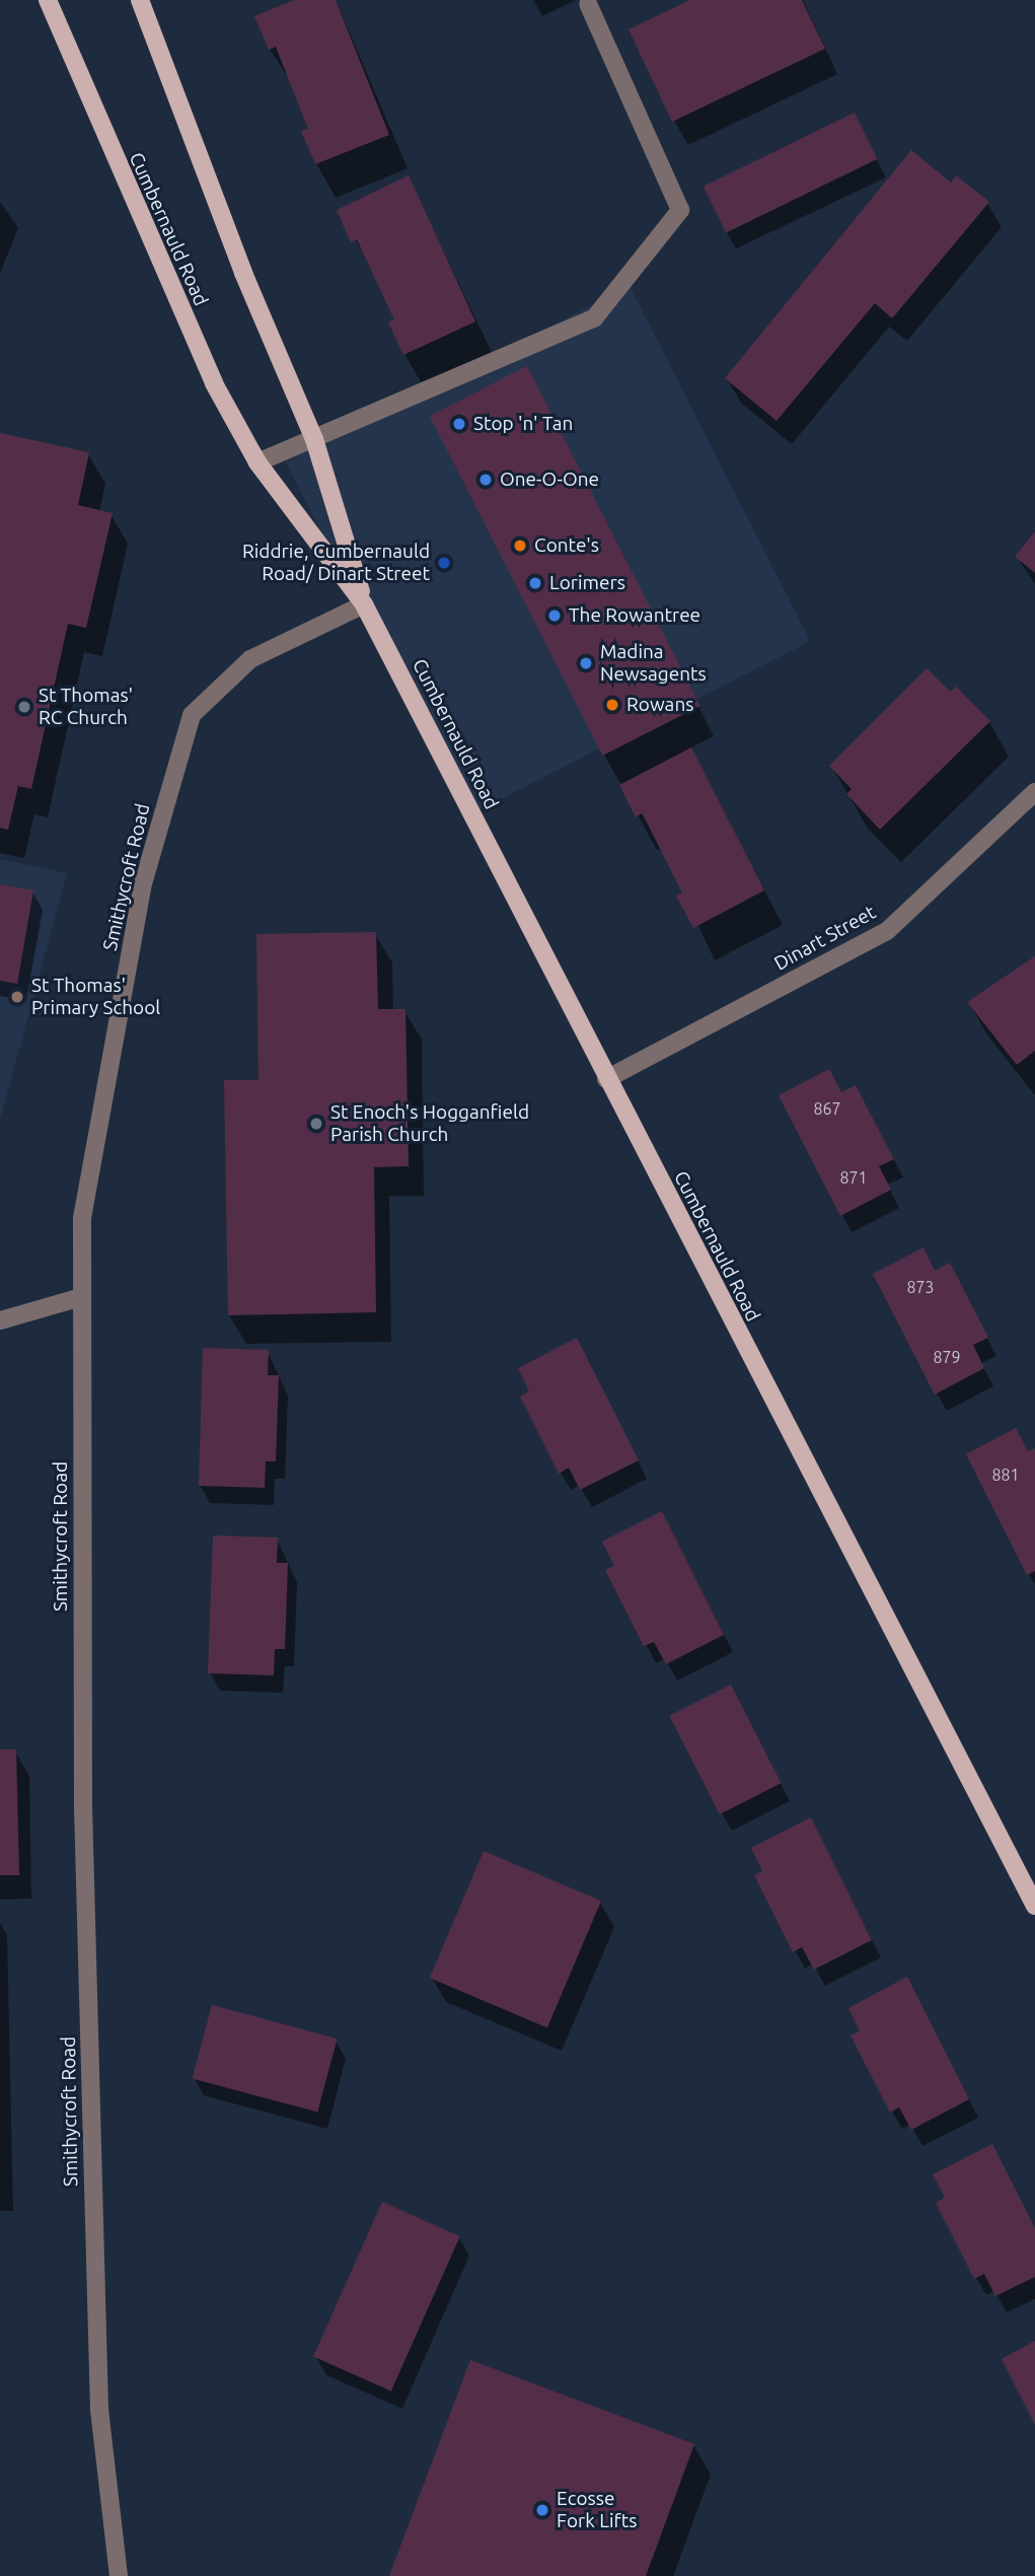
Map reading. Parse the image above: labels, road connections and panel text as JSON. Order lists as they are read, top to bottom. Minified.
{"streets":{"main road":["Cumbernauld Road"],"street":["Smithycroft Road","Dinart Street"]},"crossings":[["Cumbernauld Road","Smithycroft Road"],["Cumbernauld Road","Dinart Street"]],"places":["Stop 'n' Tan","One-O-One","Conte's","Riddrie, Cumbernauld Road/ Dinart Street","Lorimers","The Rowantree","Madina Newsagents","Rowans","St Thomas' RC Church","St Thomas' Primary School","St Enoch's Hogganfield Parish Church","Ecosse Fork Lifts"],"house_numbers":["867","871","873","879","881"]}
